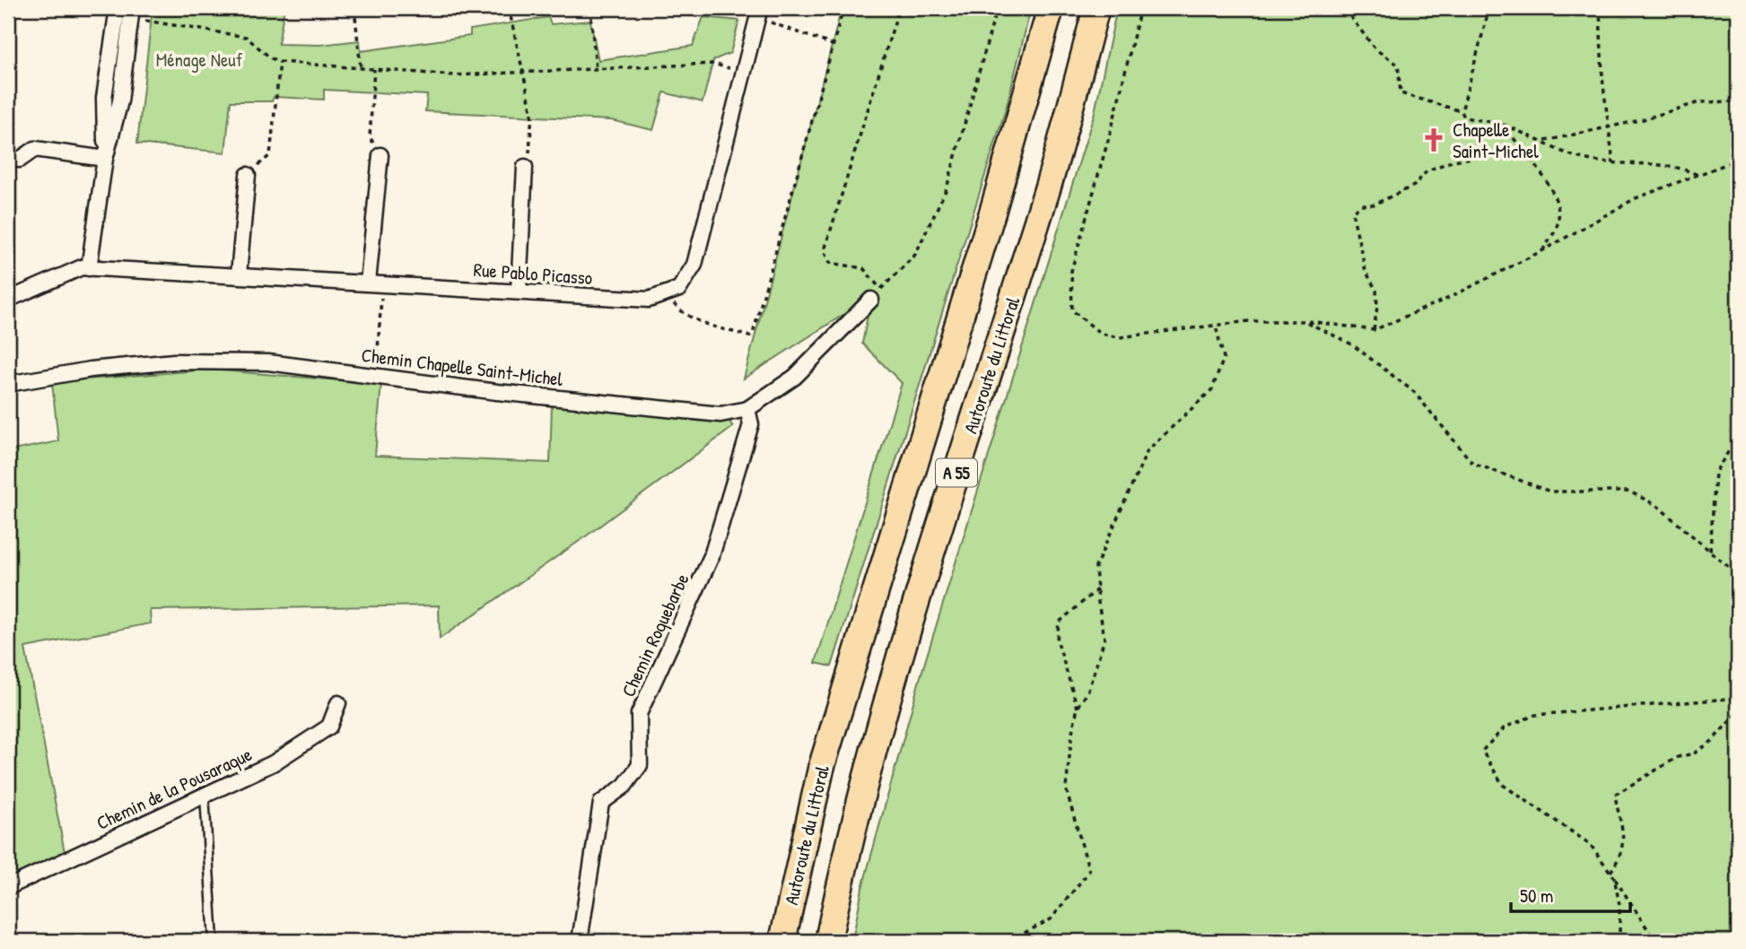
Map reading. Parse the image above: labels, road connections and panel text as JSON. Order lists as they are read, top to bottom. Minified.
{"streets":{"highway":["Autoroute du Littoral","A 55"],"street":["Rue Pablo Picasso","Chemin Chapelle Saint-Michel","Chemin Roquebarbe","Chemin de la Pousaraque"]},"crossings":[["Chemin Chapelle Saint-Michel","Chemin Roquebarbe"]],"parks":["Ménage Neuf"],"places":{"church":["Chapelle Saint-Michel"]},"scale_bar":"50 m"}
